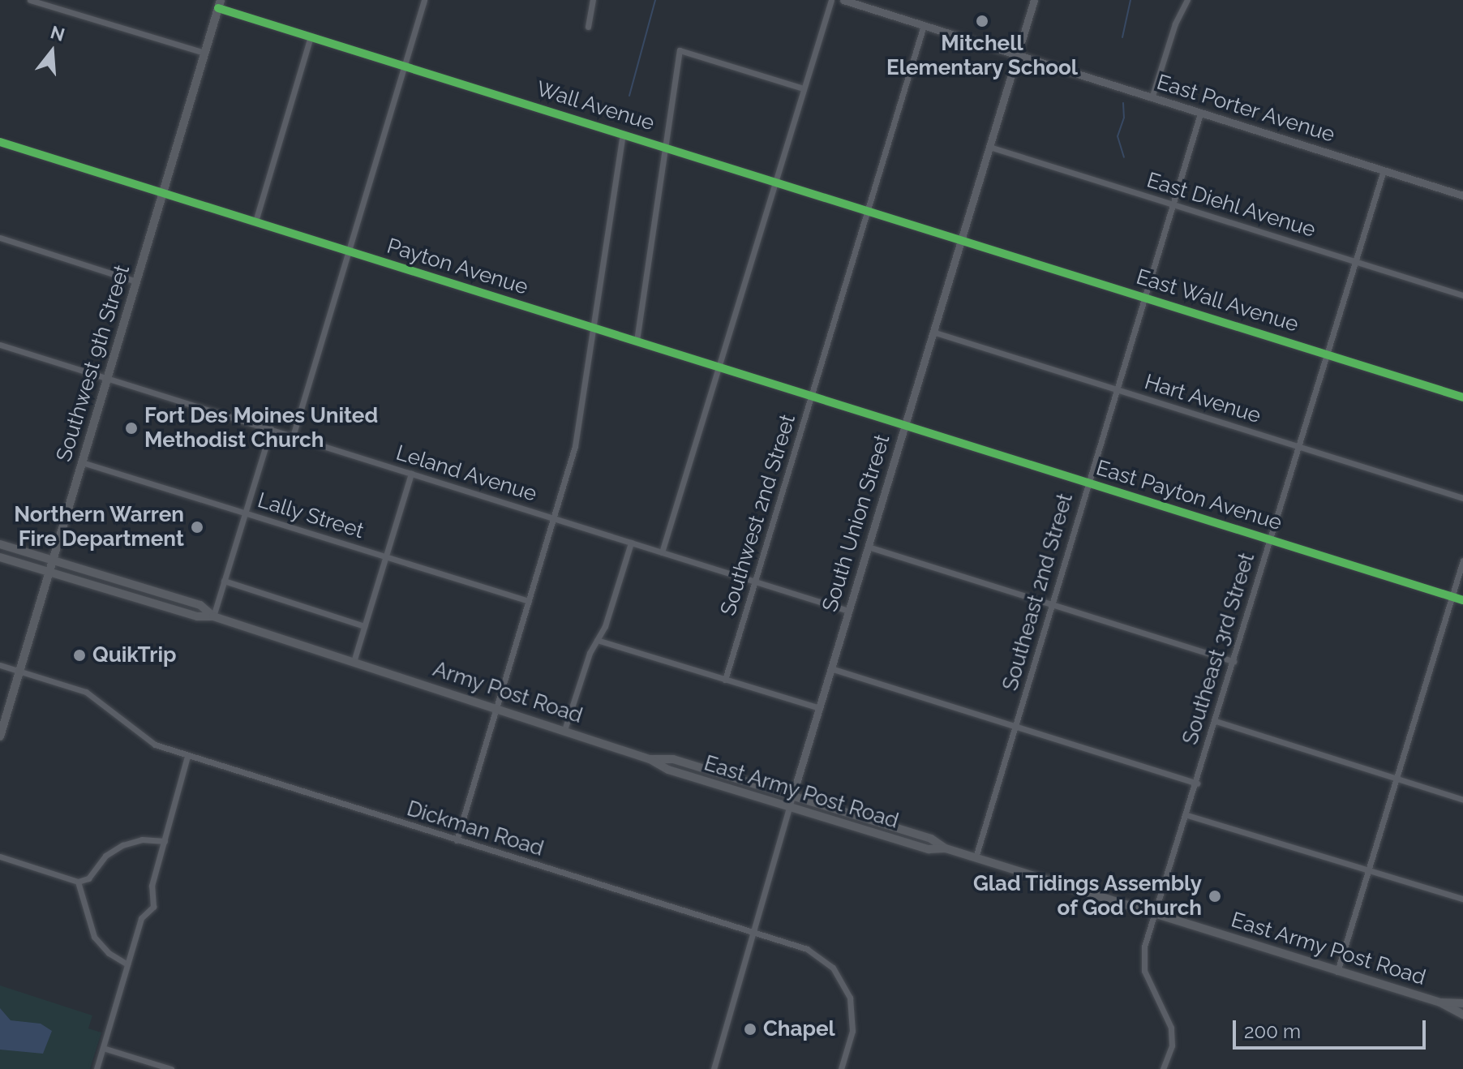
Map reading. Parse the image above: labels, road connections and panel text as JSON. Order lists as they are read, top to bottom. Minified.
{"streets":{"main road":["Southwest 9th Street","Army Post Road","East Army Post Road"],"street":["Wall Avenue","East Porter Avenue","East Diehl Avenue","Payton Avenue","East Wall Avenue","Hart Avenue","Leland Avenue","East Payton Avenue","Southwest 2nd Street","Lally Street","South Union Street","Southeast 2nd Street","Southeast 3rd Street","Dickman Road"]},"crossings":[["Wall Avenue","East Wall Avenue"],["Wall Avenue","Southwest 9th Street"],["Wall Avenue","Southwest 2nd Street"],["Wall Avenue","South Union Street"],["East Porter Avenue","Southwest 2nd Street"],["East Porter Avenue","South Union Street"],["East Porter Avenue","Southeast 2nd Street"],["East Porter Avenue","Southeast 3rd Street"],["East Diehl Avenue","South Union Street"],["East Diehl Avenue","Southeast 2nd Street"],["East Diehl Avenue","Southeast 3rd Street"],["Payton Avenue","Southwest 9th Street"],["Payton Avenue","East Payton Avenue"],["Payton Avenue","Southwest 2nd Street"],["Payton Avenue","South Union Street"],["East Wall Avenue","South Union Street"],["East Wall Avenue","Southeast 2nd Street"],["East Wall Avenue","Southeast 3rd Street"],["Southwest 9th Street","Leland Avenue"],["Southwest 9th Street","Lally Street"],["Southwest 9th Street","Army Post Road"],["Southwest 9th Street","Dickman Road"],["Hart Avenue","South Union Street"],["Hart Avenue","Southeast 2nd Street"],["Hart Avenue","Southeast 3rd Street"],["Leland Avenue","Southwest 2nd Street"],["Leland Avenue","South Union Street"],["East Payton Avenue","South Union Street"],["East Payton Avenue","Southeast 2nd Street"],["East Payton Avenue","Southeast 3rd Street"],["South Union Street","Army Post Road"],["South Union Street","East Army Post Road"],["Southeast 2nd Street","East Army Post Road"],["Southeast 3rd Street","East Army Post Road"],["Army Post Road","East Army Post Road"]],"places":["Mitchell Elementary School","Fort Des Moines United Methodist Church","Northern Warren Fire Department","QuikTrip","Glad Tidings Assembly of God Church","Chapel"],"scale_bar":"200 m","north":"top"}
